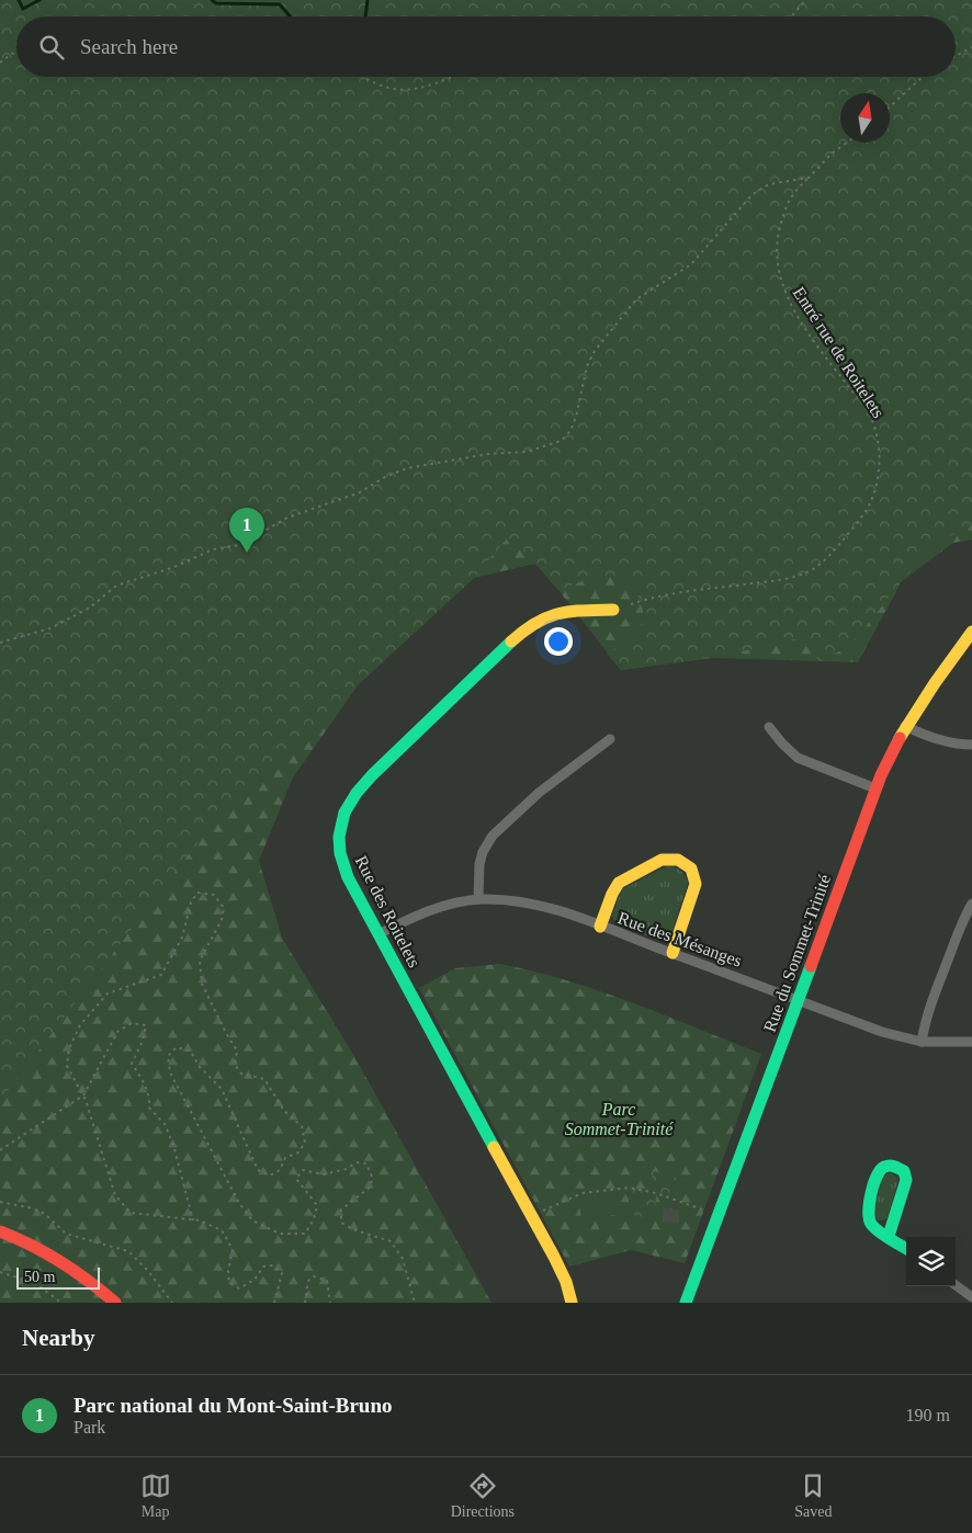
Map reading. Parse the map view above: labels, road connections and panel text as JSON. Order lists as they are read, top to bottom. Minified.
{"streets":{"street":["Rue des Roitelets","Rue des Mésanges","Rue du Sommet-Trinité"],"path":["Entré rue de Roitelets"]},"crossings":[["Rue des Roitelets","Rue des Mésanges"],["Rue des Mésanges","Rue du Sommet-Trinité"]],"parks":["Parc Sommet-Trinité"],"scale_bar":"50 m","north":"top","page":{"search":"Search here","pins":"1","scale":"50 m","heading":"Nearby","list":[{"mark":"1","name":"Parc national du Mont-Saint-Bruno","note":"Park","value":"190 m"}],"nav":["Map","Directions","Saved"]}}
